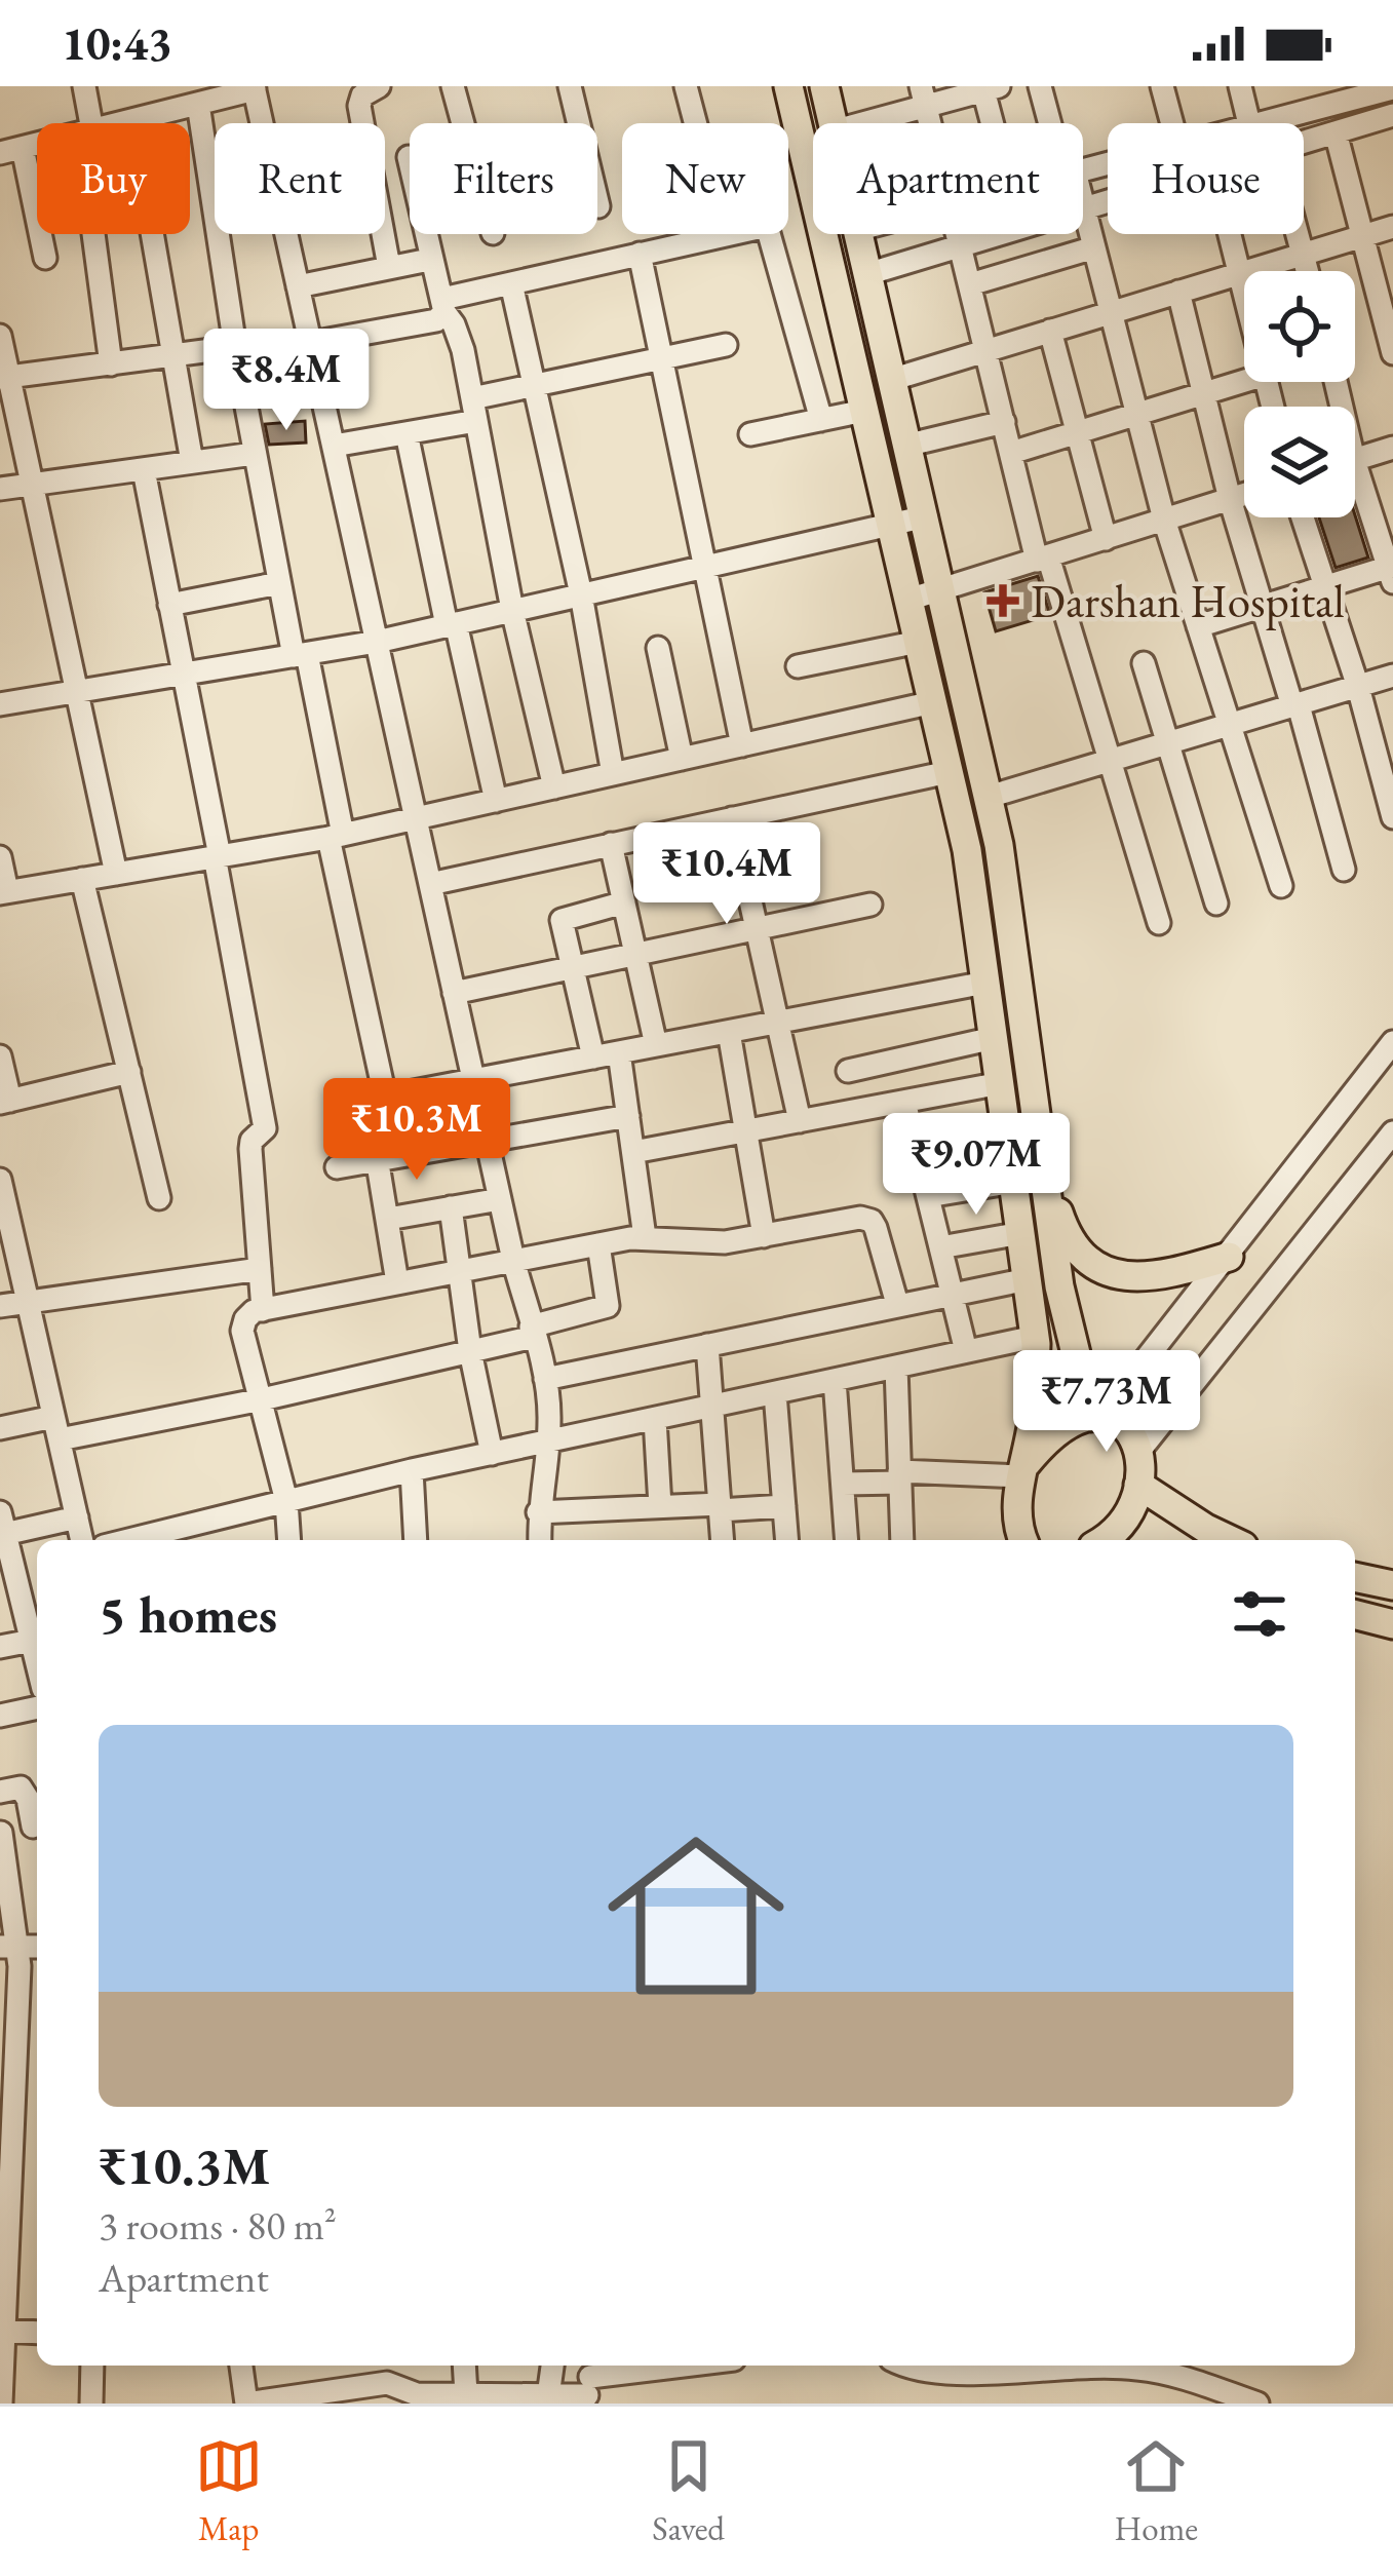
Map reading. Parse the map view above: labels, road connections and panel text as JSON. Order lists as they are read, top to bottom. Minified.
{"places":{"health":["Darshan Hospital"]},"page":{"status":"10:43","chip":["Buy","Rent","Filters","New","Apartment","House"],"price":["₹8.4M","₹10.4M","₹10.3M","₹9.07M","₹7.73M"],"heading":"5 homes","list":[{"name":"₹10.3M","note":"3 rooms · 80 m² · Apartment"}],"tabs":["Map","Saved","Home"]}}
